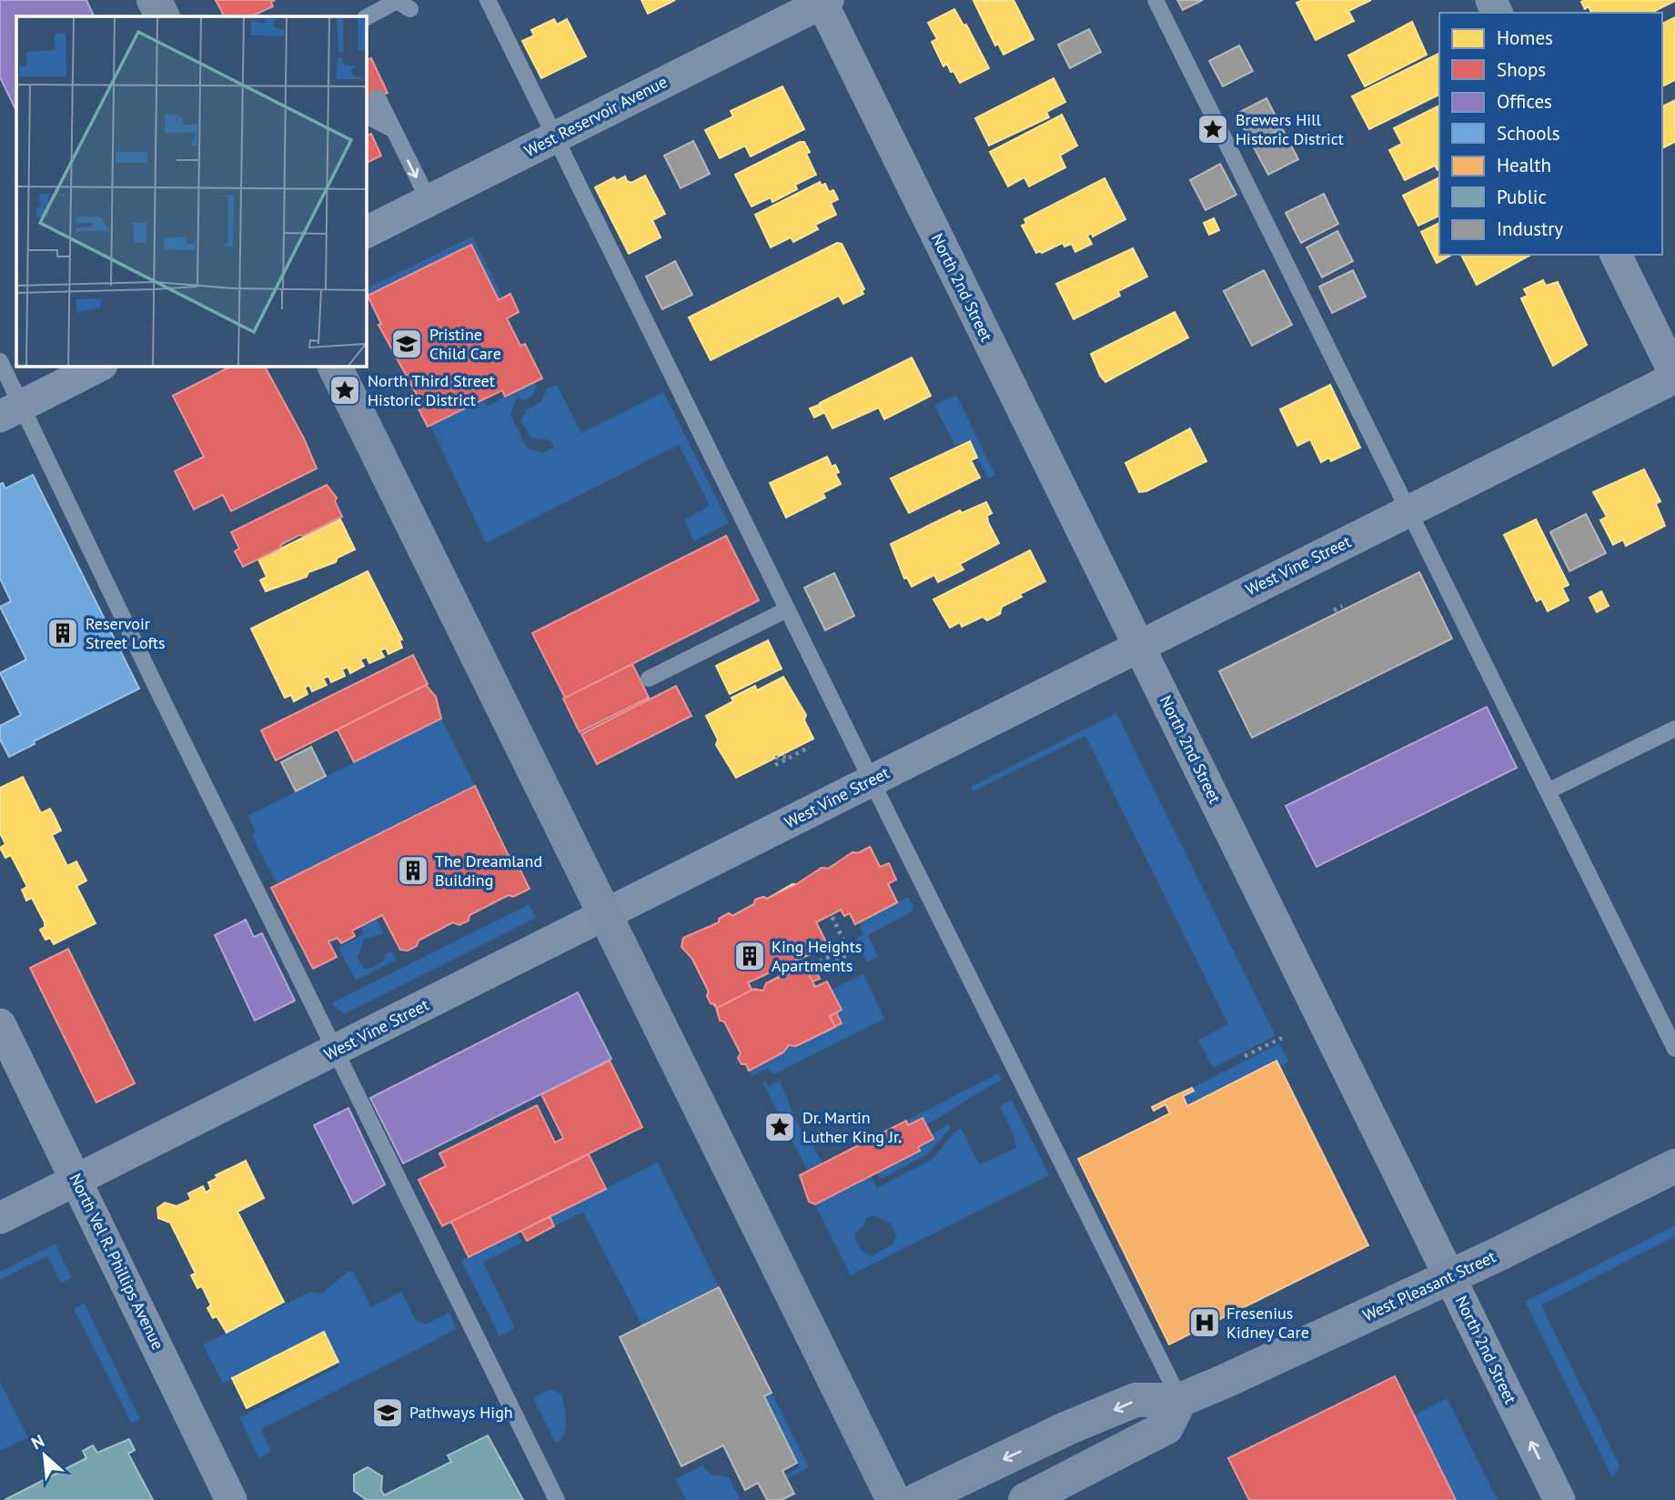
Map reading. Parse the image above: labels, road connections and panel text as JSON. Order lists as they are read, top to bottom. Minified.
{"streets":{"main road":["West Pleasant Street"],"street":["West Reservoir Avenue","North 2nd Street","West Vine Street","North Vel R. Phillips Avenue"]},"crossings":[["West Reservoir Avenue","North 2nd Street"],["North 2nd Street","West Vine Street"],["North 2nd Street","West Pleasant Street"],["West Vine Street","North Vel R. Phillips Avenue"]],"places":{"place":["Brewers Hill Historic District","North Third Street Historic District","Dr. Martin Luther King Jr."],"school or university":["Pristine Child Care","Pathways High"],"building":["Reservoir Street Lofts","The Dreamland Building","King Heights Apartments"],"hospital":["Fresenius Kidney Care"]},"legend":["Homes","Shops","Offices","Schools","Health","Public","Industry"],"north":"top left"}
